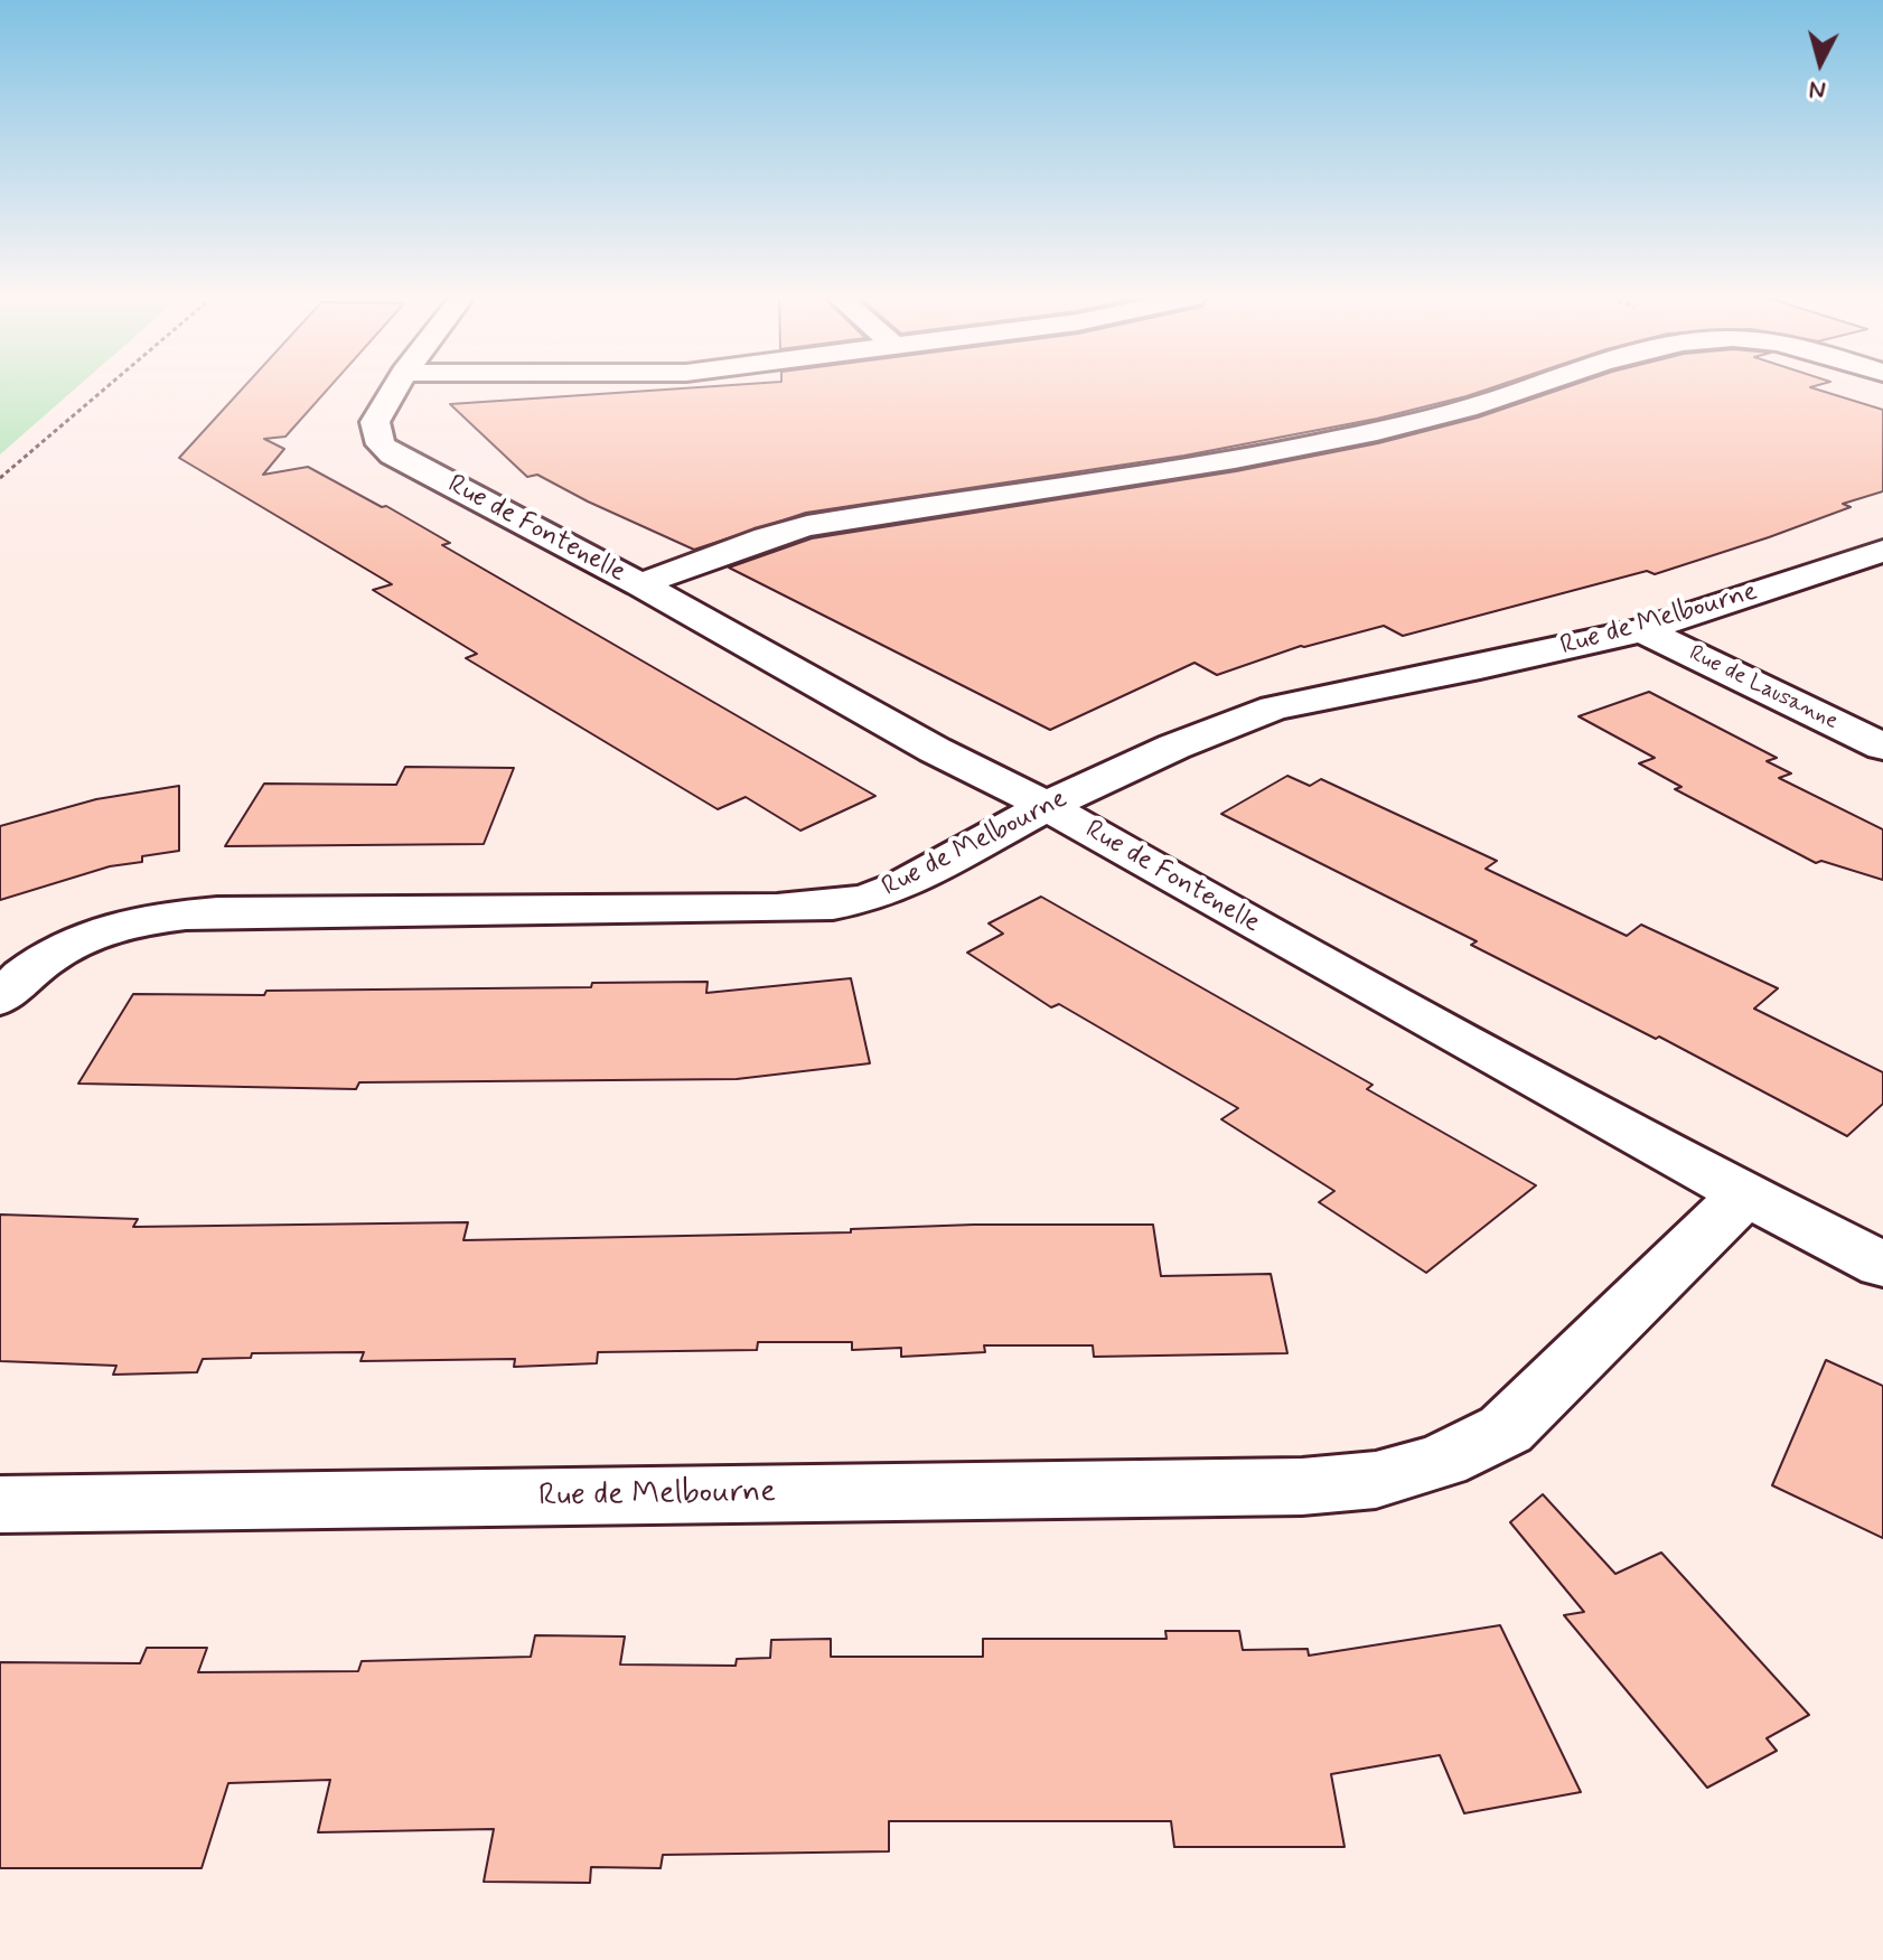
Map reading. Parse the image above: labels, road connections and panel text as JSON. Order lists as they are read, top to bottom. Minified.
{"streets":{"street":["Rue de Fontenelle","Rue de Melbourne","Rue de Lausanne"]},"crossings":[["Rue de Fontenelle","Rue de Melbourne"],["Rue de Melbourne","Rue de Lausanne"]],"north":"bottom"}
